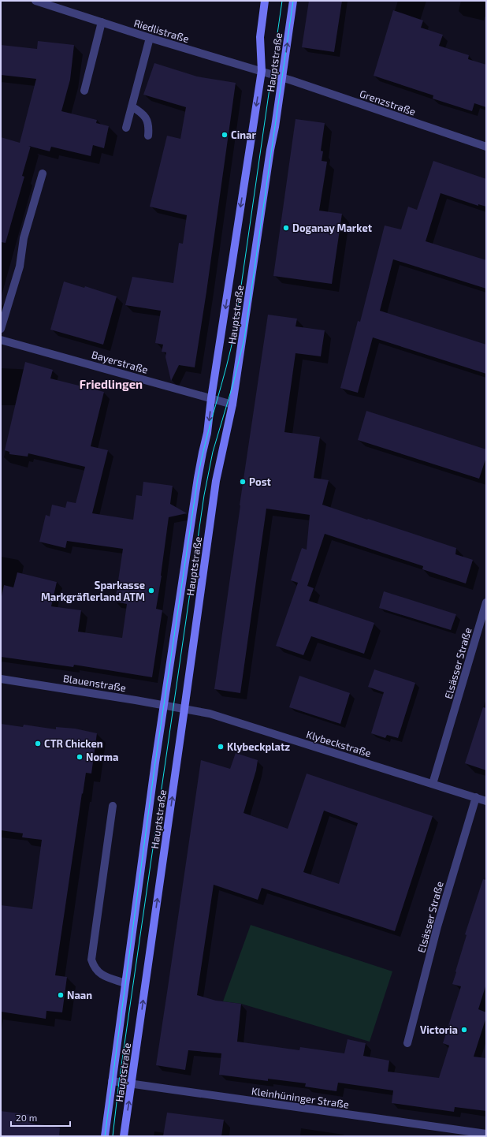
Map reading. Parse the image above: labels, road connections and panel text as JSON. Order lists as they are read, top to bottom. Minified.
{"streets":{"main road":["Hauptstraße"],"street":["Riedlistraße","Grenzstraße","Bayerstraße","Elsässer Straße","Blauenstraße","Klybeckstraße","Kleinhüninger Straße"]},"crossings":[["Riedlistraße","Hauptstraße"],["Riedlistraße","Grenzstraße"],["Hauptstraße","Grenzstraße"],["Hauptstraße","Bayerstraße"],["Hauptstraße","Blauenstraße"],["Hauptstraße","Klybeckstraße"],["Hauptstraße","Kleinhüninger Straße"],["Elsässer Straße","Klybeckstraße"],["Blauenstraße","Klybeckstraße"]],"districts":["Friedlingen"],"places":["Cinar","Doganay Market","Post","Sparkasse Markgräflerland ATM","CTR Chicken","Klybeckplatz","Norma","Naan","Victoria"],"scale_bar":"20 m"}
